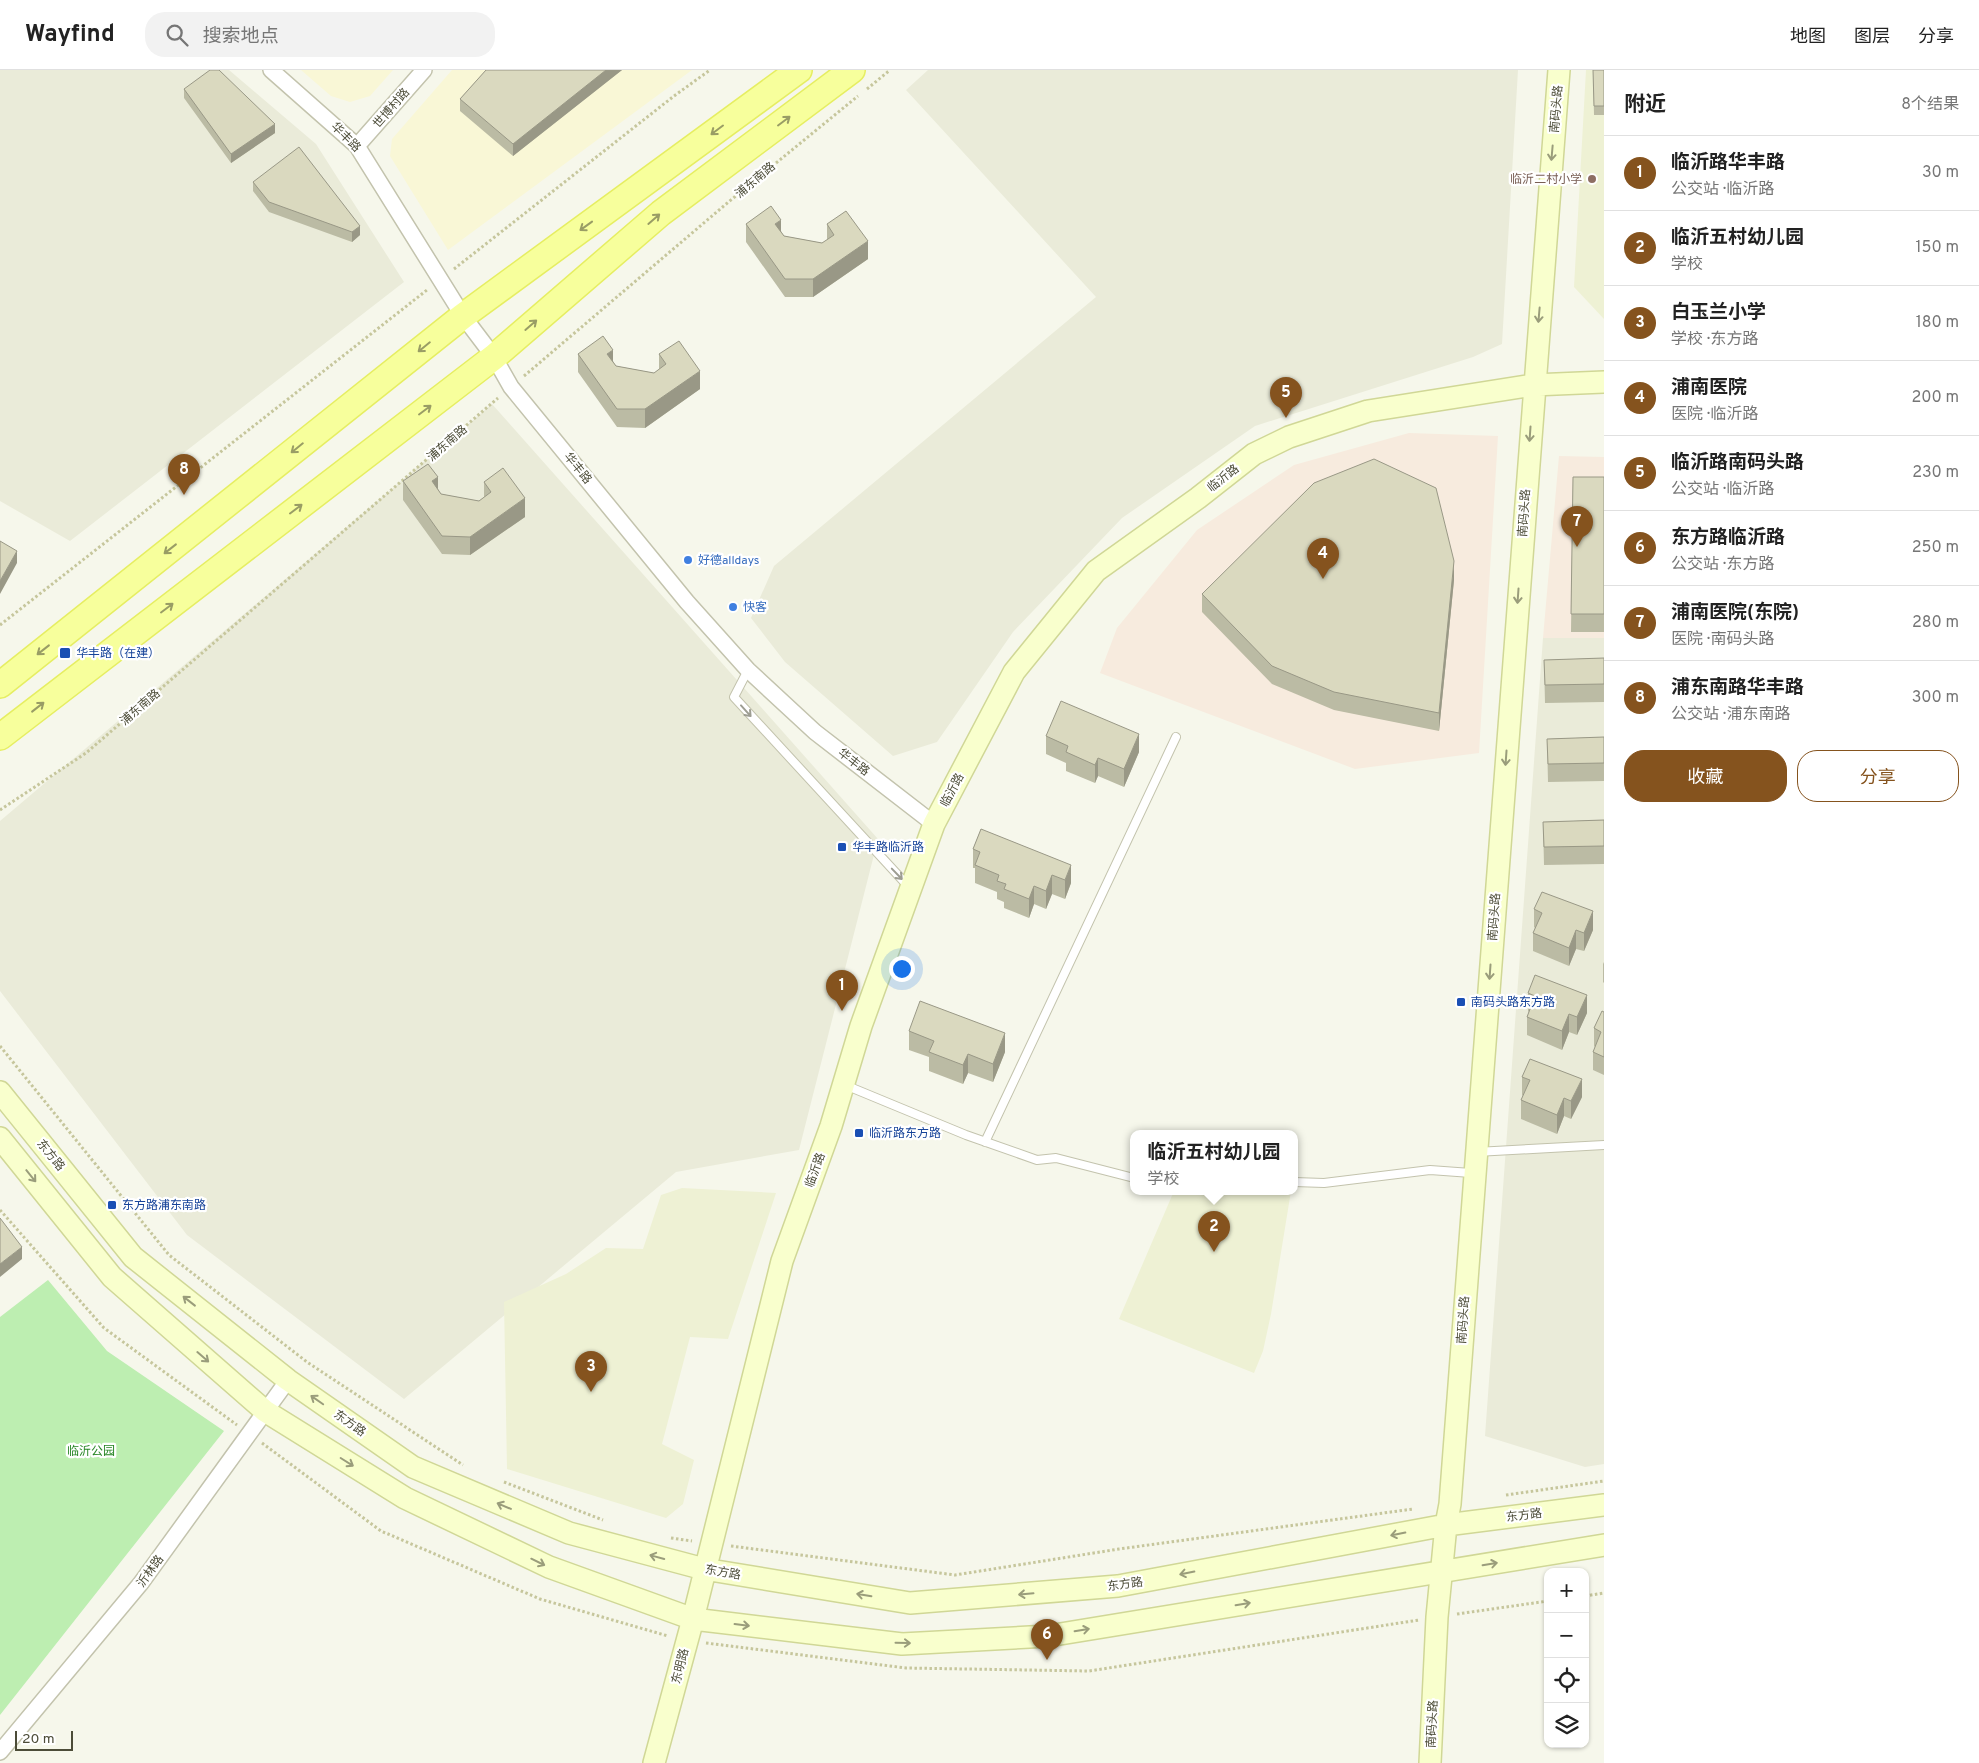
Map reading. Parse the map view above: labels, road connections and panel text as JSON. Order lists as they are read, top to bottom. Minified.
{"streets":{"main road":["南码头路","临沂路","东方路","东明路"],"street":["世博村路","华丰路","沂林路"],"path":["浦东南路"]},"crossings":[["世博村路","华丰路"],["南码头路","临沂路"],["南码头路","东方路"],["华丰路","浦东南路"],["华丰路","临沂路"],["临沂路","东方路"],["临沂路","东明路"],["东方路","沂林路"],["东方路","东明路"]],"one_way":["南码头路"],"parks":["临沂公园"],"places":{"other":["临沂二村小学","好德alldays","快客"],"transit":["华丰路（在建）","华丰路临沂路","南码头路东方路","临沂路东方路","东方路浦东南路"]},"scale_bar":"20 m","page":{"header":"Wayfind","search":"搜索地点","nav":["地图","图层","分享"],"heading":["附近","8个结果"],"list":[{"mark":"1","name":"临沂路华丰路","note":"公交站 · 临沂路","value":"30 m"},{"mark":"2","name":"临沂五村幼儿园","note":"学校","value":"150 m"},{"mark":"3","name":"白玉兰小学","note":"学校 · 东方路","value":"180 m"},{"mark":"4","name":"浦南医院","note":"医院 · 临沂路","value":"200 m"},{"mark":"5","name":"临沂路南码头路","note":"公交站 · 临沂路","value":"230 m"},{"mark":"6","name":"东方路临沂路","note":"公交站 · 东方路","value":"250 m"},{"mark":"7","name":"浦南医院(东院)","note":"医院 · 南码头路","value":"280 m"},{"mark":"8","name":"浦东南路华丰路","note":"公交站 · 浦东南路","value":"300 m"}],"pins":["5","8","7","4","1","2","3","6"],"buttons":["收藏","分享"],"popup":["临沂五村幼儿园","学校"],"map_buttons":["+","−"],"scale":"20 m"}}
